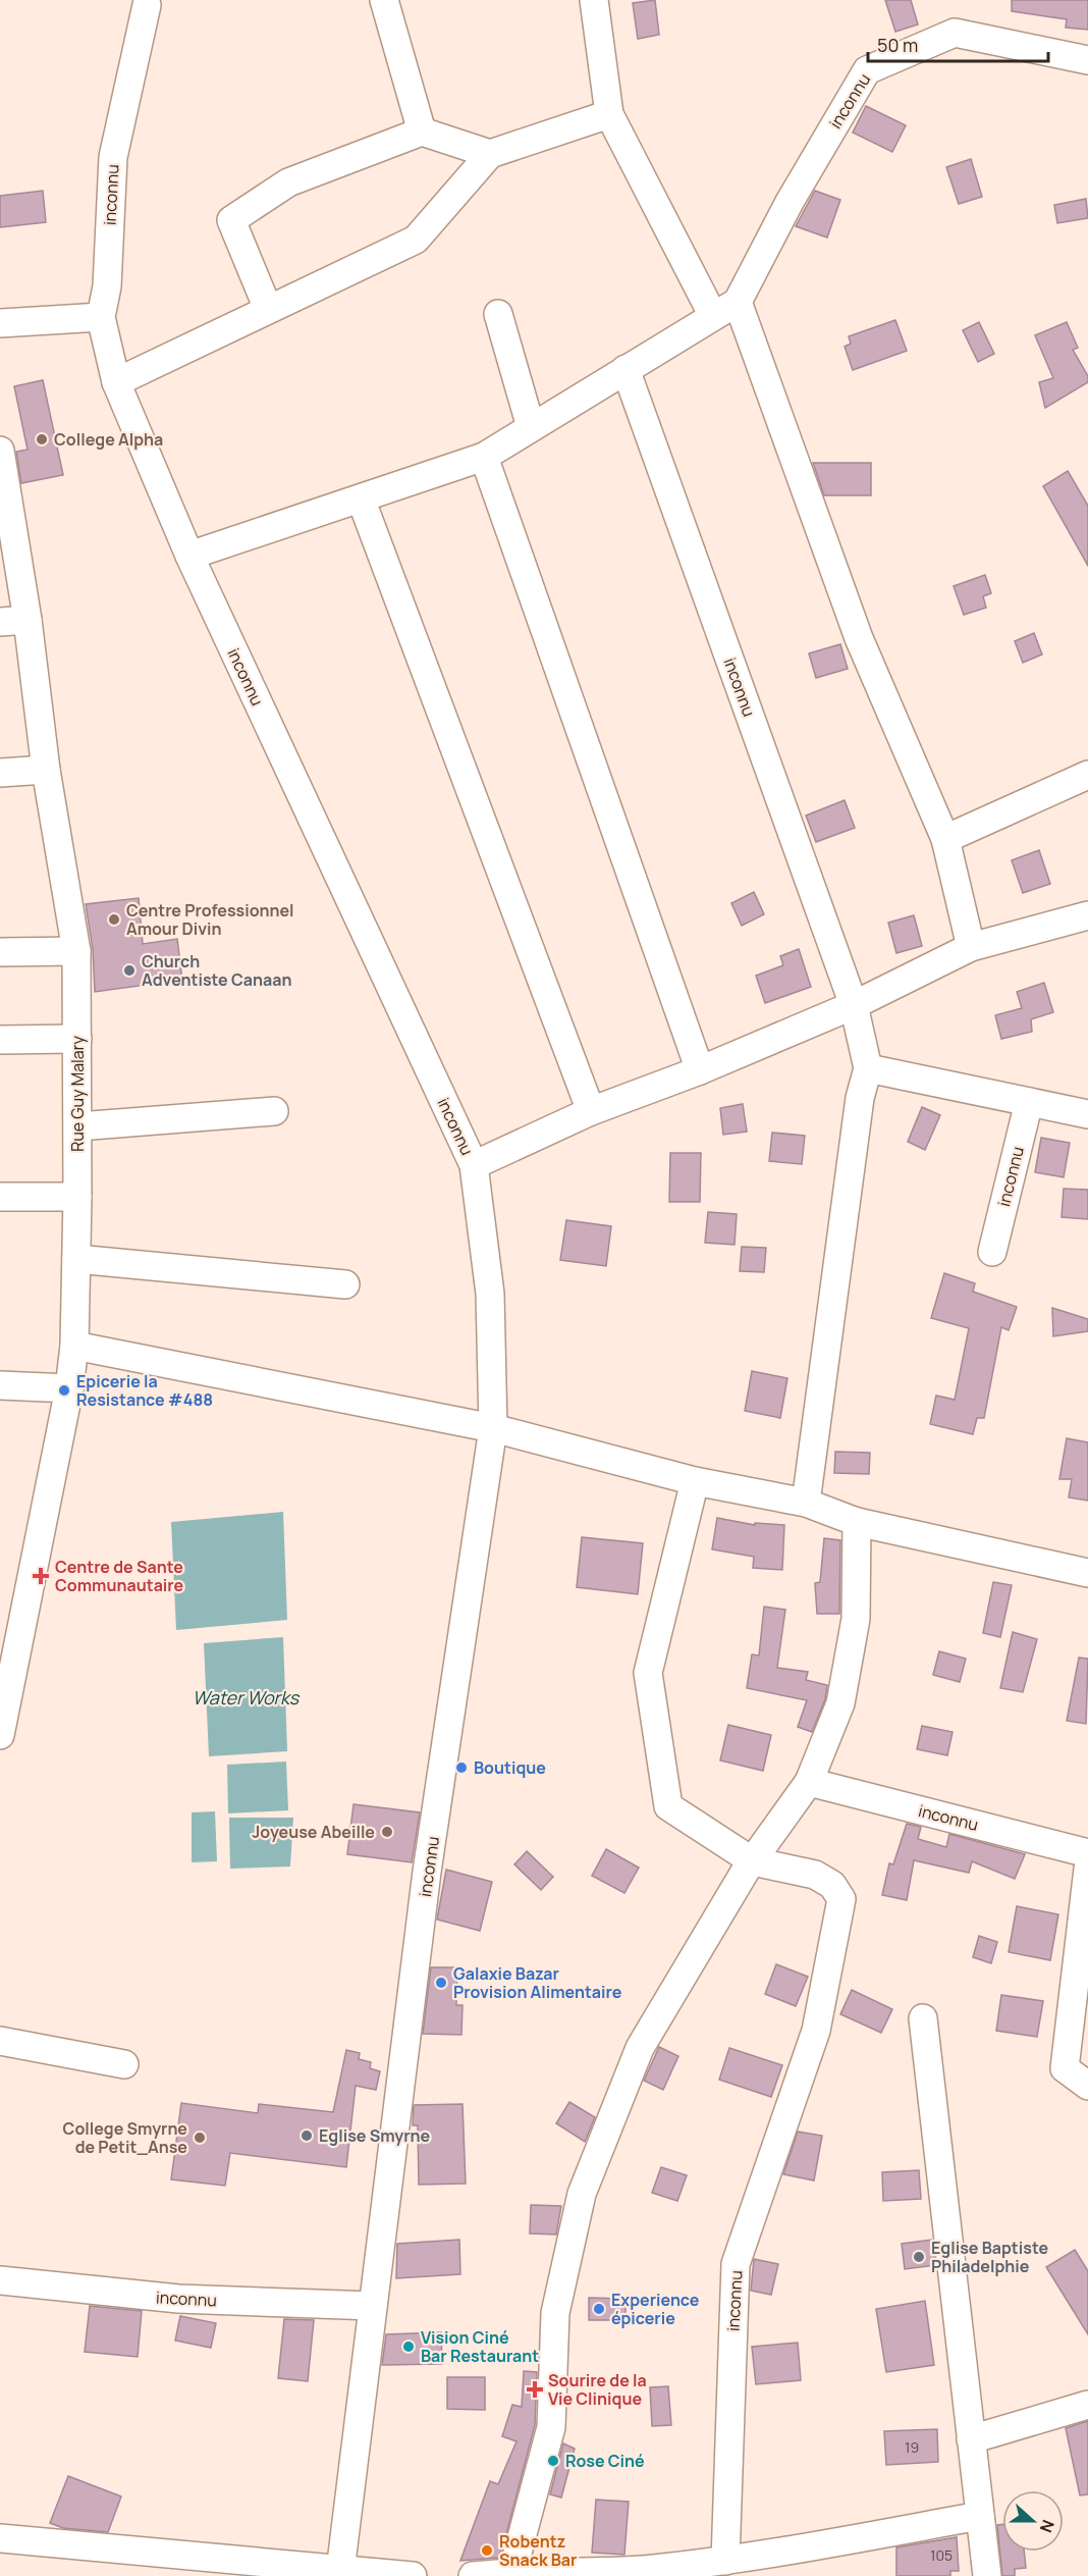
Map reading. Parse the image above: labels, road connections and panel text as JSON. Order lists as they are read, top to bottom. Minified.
{"streets":{"street":["inconnu","Rue Guy Malary"]},"water":["Water Works"],"places":{"other":["College Alpha","Centre Professionnel Amour Divin","Church Adventiste Canaan","Epicerie la Resistance #488","Boutique","Joyeuse Abeille","Galaxie Bazar Provision Alimentaire","Eglise Smyrne","College Smyrne de Petit_Anse","Eglise Baptiste Philadelphie","Experience épicerie","Vision Ciné Bar Restaurant","Rose Ciné","Robentz Snack Bar"],"health":["Centre de Sante Communautaire","Sourire de la Vie Clinique"]},"house_numbers":["19","105"],"scale_bar":"50 m","north":"right"}
